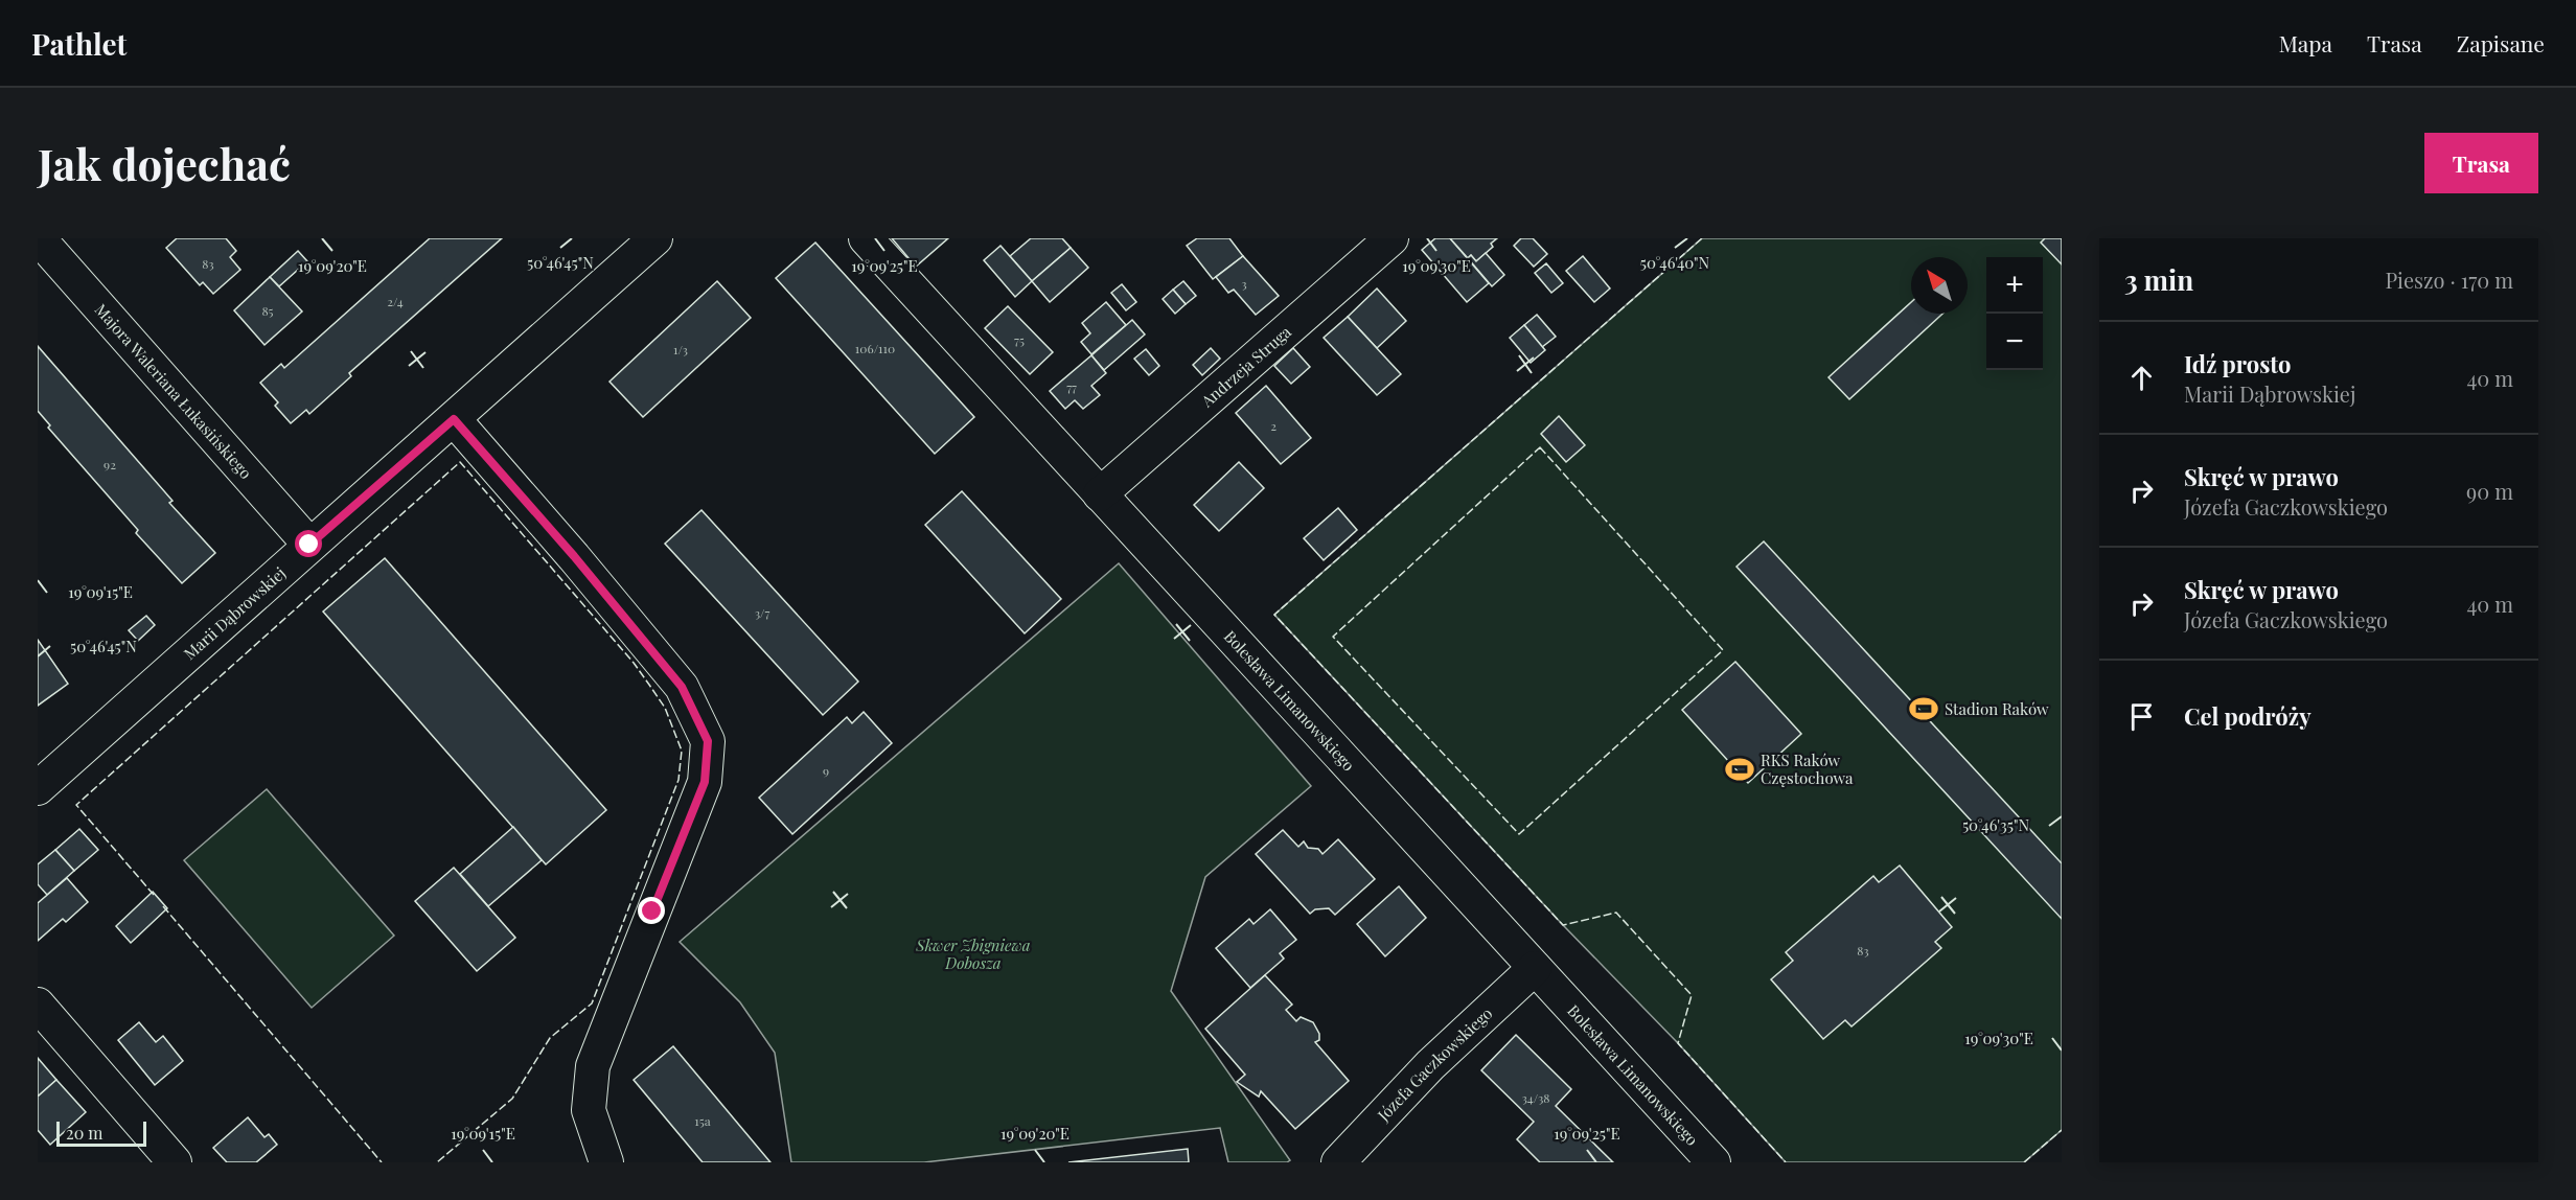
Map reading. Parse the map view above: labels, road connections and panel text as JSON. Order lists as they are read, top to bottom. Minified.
{"streets":{"street":["Andrzeja Struga","Majora Waleriana Łukasińskiego","Marii Dąbrowskiej","Bolesława Limanowskiego","Józefa Gaczkowskiego"]},"crossings":[["Andrzeja Struga","Bolesława Limanowskiego"],["Majora Waleriana Łukasińskiego","Marii Dąbrowskiej"],["Bolesława Limanowskiego","Józefa Gaczkowskiego"]],"parks":["Skwer Zbigniewa Dobosza"],"places":{"sports":["Stadion Raków","RKS Raków Częstochowa"]},"house_numbers":["83","3","2/4","85","75","106/110","1/3","77","2","92","3/7","9","83","34/38","15a"],"scale_bar":"20 m","north":"top left","page":{"header":"Pathlet","nav":["Mapa","Trasa","Zapisane"],"buttons":"Trasa","title":"Jak dojechać","heading":["3 min","Pieszo · 170 m"],"map_buttons":["+","−"],"list":[["Idź prosto","Marii Dąbrowskiej","40 m"],["Skręć w prawo","Józefa Gaczkowskiego","90 m"],["Skręć w prawo","Józefa Gaczkowskiego","40 m"],"Cel podróży"],"scale":"20 m"},"coordinates":["50°46'45\"N","50°46'40\"N","19°09'30\"E","19°09'20\"E","19°09'25\"E","19°09'15\"E","50°46'35\"N"]}
